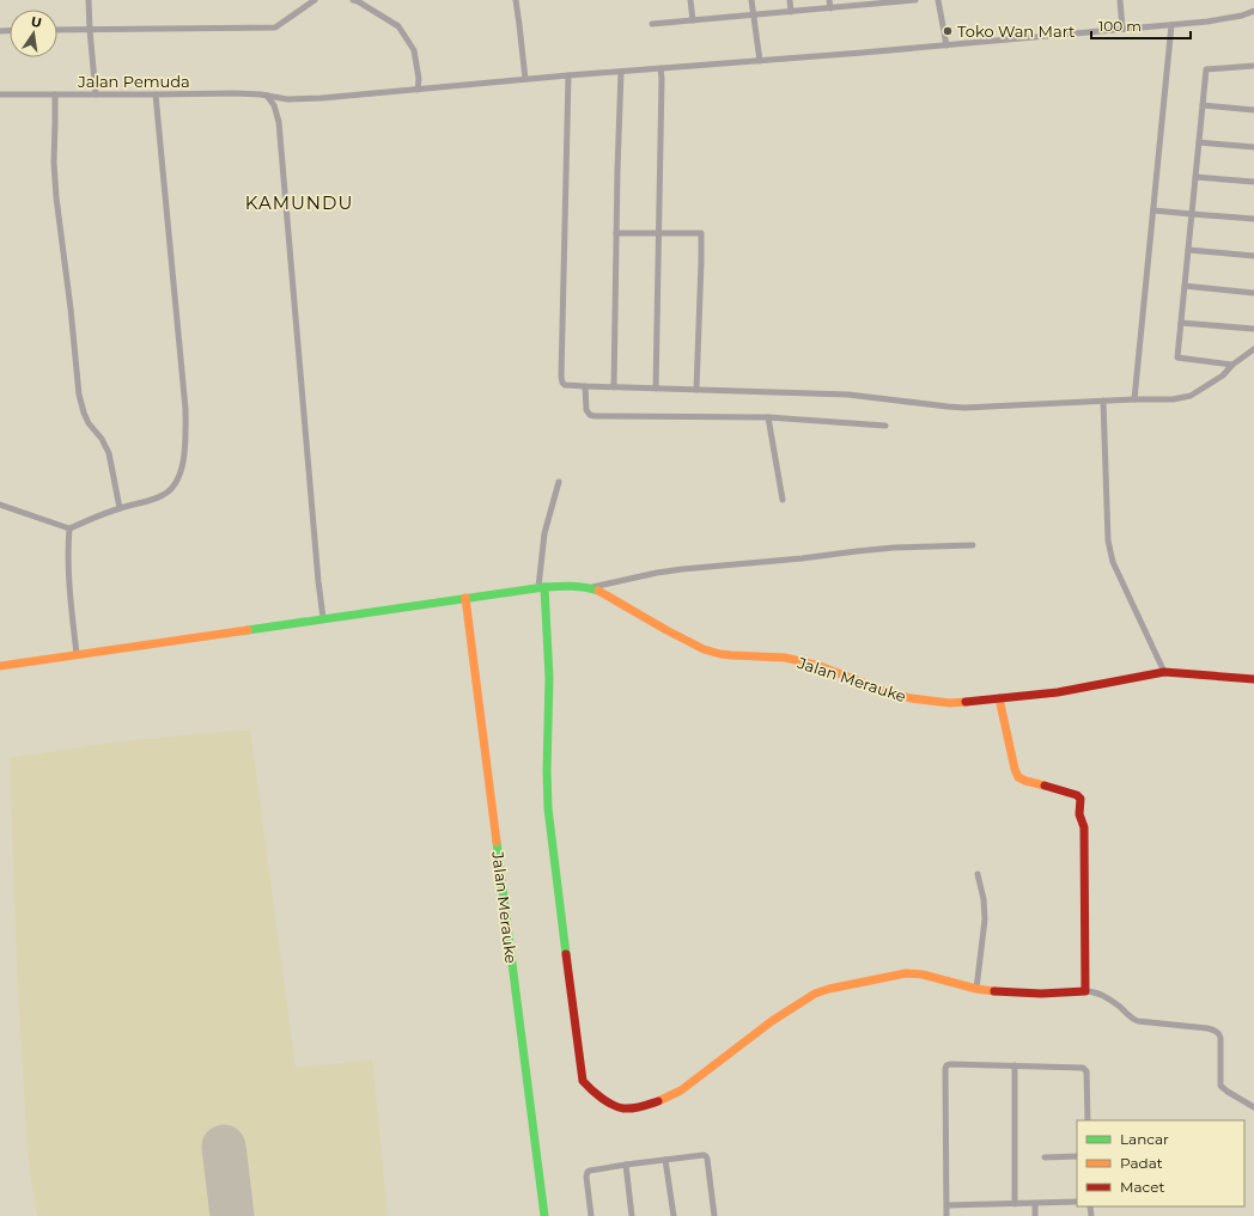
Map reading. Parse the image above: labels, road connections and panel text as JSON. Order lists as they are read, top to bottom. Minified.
{"streets":{"main road":["Jalan Merauke"],"street":["Jalan Pemuda"]},"districts":["KAMUNDU"],"places":["Toko Wan Mart"],"legend":["Lancar","Padat","Macet"],"scale_bar":"100 m","north":"top"}
